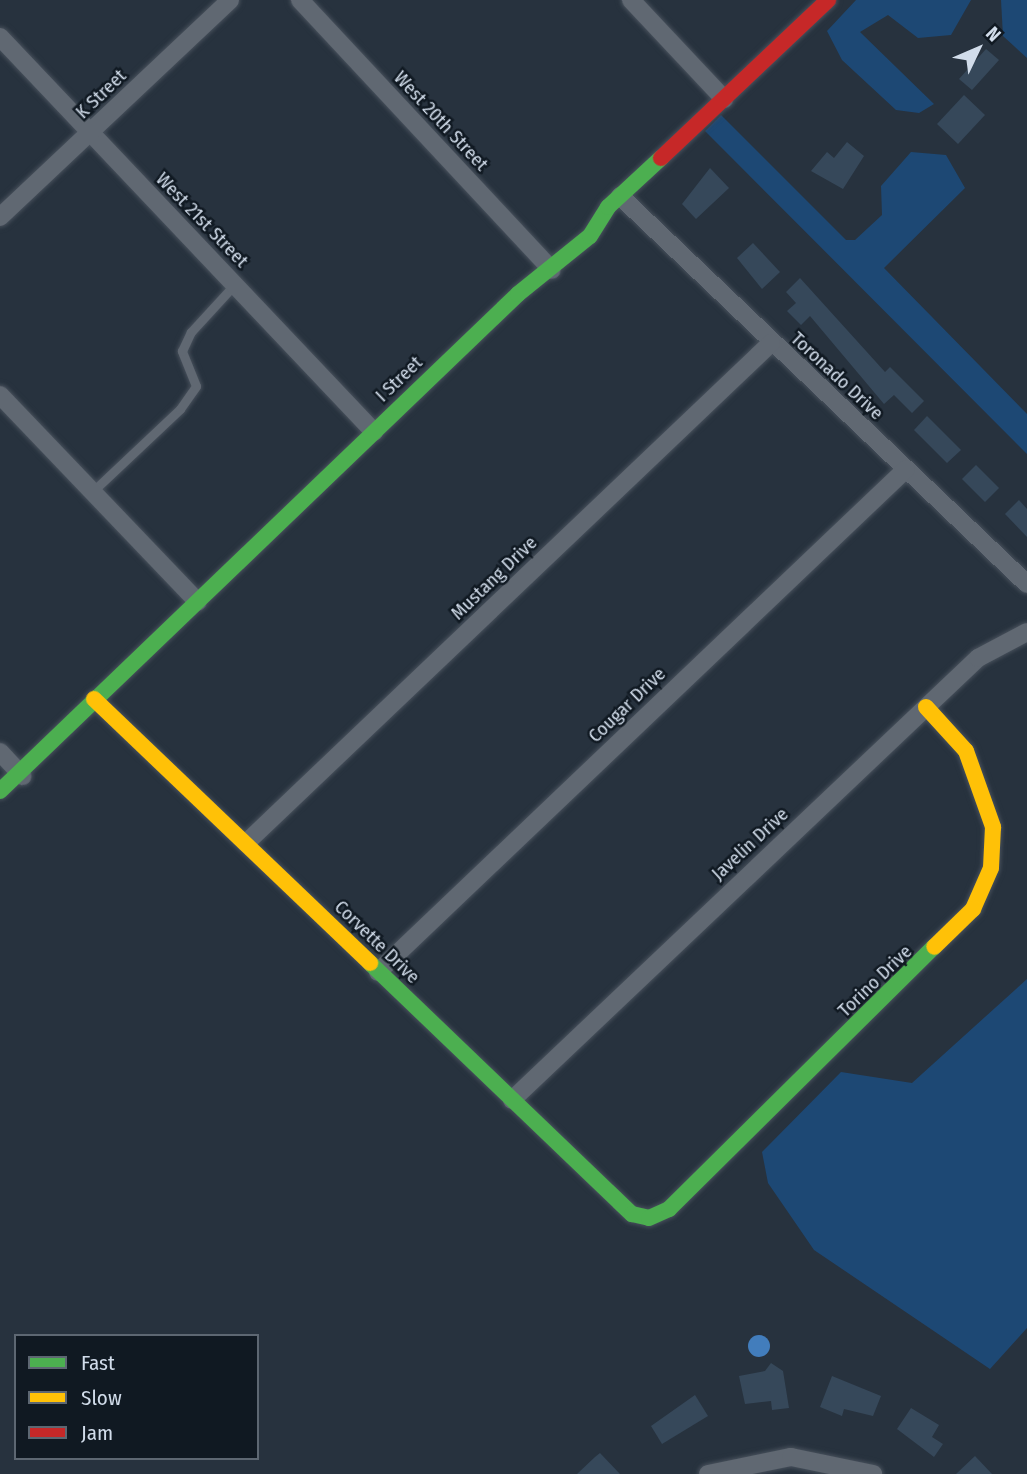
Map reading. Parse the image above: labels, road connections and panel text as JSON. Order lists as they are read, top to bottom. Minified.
{"streets":{"street":["K Street","West 20th Street","West 21st Street","Toronado Drive","I Street","Mustang Drive","Cougar Drive","Javelin Drive","Corvette Drive","Torino Drive"]},"crossings":[["K Street","West 21st Street"],["West 20th Street","I Street"],["West 21st Street","I Street"],["Toronado Drive","I Street"],["Toronado Drive","Mustang Drive"],["Toronado Drive","Cougar Drive"],["I Street","Corvette Drive"],["Mustang Drive","Corvette Drive"],["Cougar Drive","Corvette Drive"],["Javelin Drive","Corvette Drive"],["Javelin Drive","Torino Drive"],["Corvette Drive","Torino Drive"]],"legend":["Fast","Slow","Jam"],"north":"top right"}
